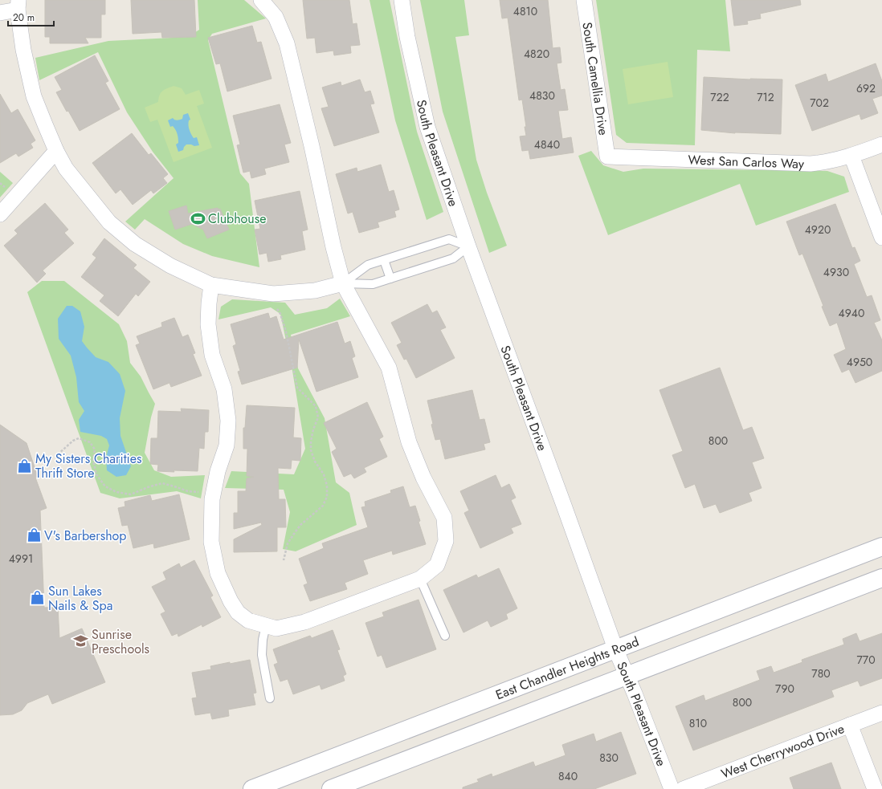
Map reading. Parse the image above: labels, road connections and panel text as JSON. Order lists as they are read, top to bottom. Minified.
{"streets":{"main road":["East Chandler Heights Road"],"street":["South Camellia Drive","South Pleasant Drive","West San Carlos Way","West Cherrywood Drive"]},"crossings":[["South Camellia Drive","West San Carlos Way"],["South Pleasant Drive","East Chandler Heights Road"]],"places":{"sports":["Clubhouse"],"shop":["My Sisters Charities Thrift Store","V's Barbershop","Sun Lakes Nails & Spa"],"school or university":["Sunrise Preschools"]},"house_numbers":["4810","4820","692","4830","722","712","702","4840","4920","4930","4940","4950","800","4991","770","780","790","800","810","830","840"],"scale_bar":"20 m"}
